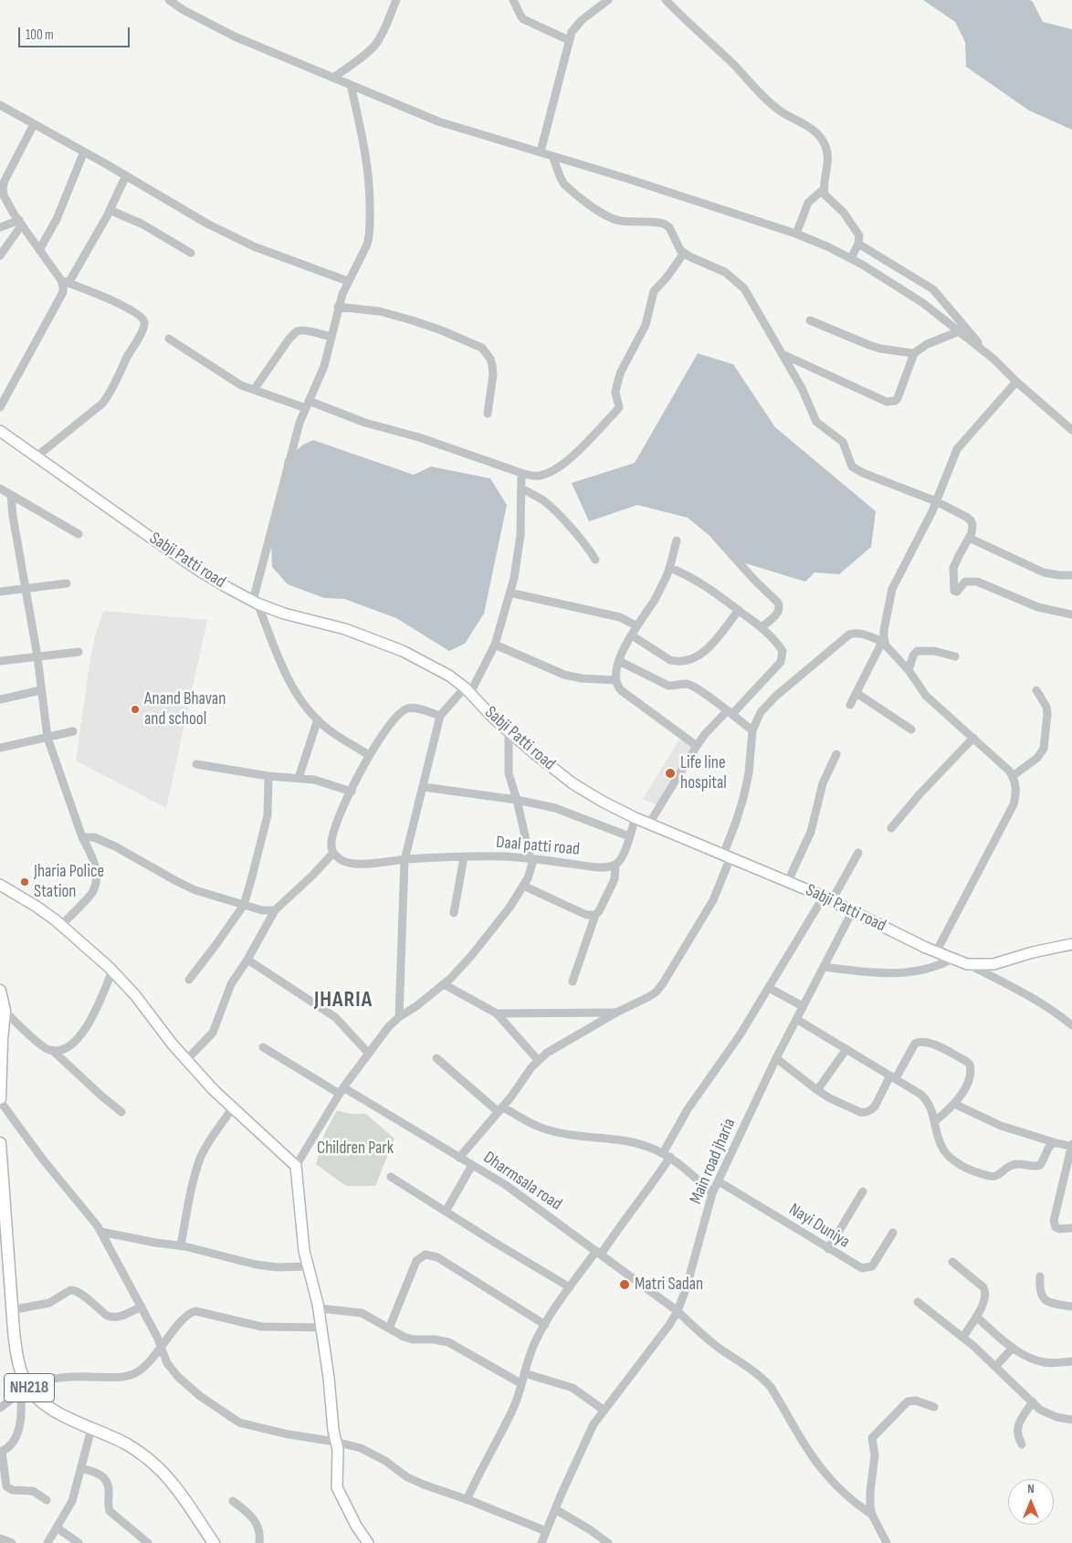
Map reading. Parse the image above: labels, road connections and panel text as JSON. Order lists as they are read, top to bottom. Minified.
{"streets":{"highway":["NH218"],"main road":["Sabji Patti road"],"street":["Daal patti road","Main road jharia","Dharmsala road","Nayi Duniya"]},"crossings":[["Sabji Patti road","Main road jharia"],["Main road jharia","Dharmsala road"],["Main road jharia","Nayi Duniya"]],"districts":["JHARIA"],"parks":["Children Park"],"places":["Anand Bhavan and school","Life line hospital","Jharia Police Station","Matri Sadan"],"scale_bar":"100 m","north":"top"}
